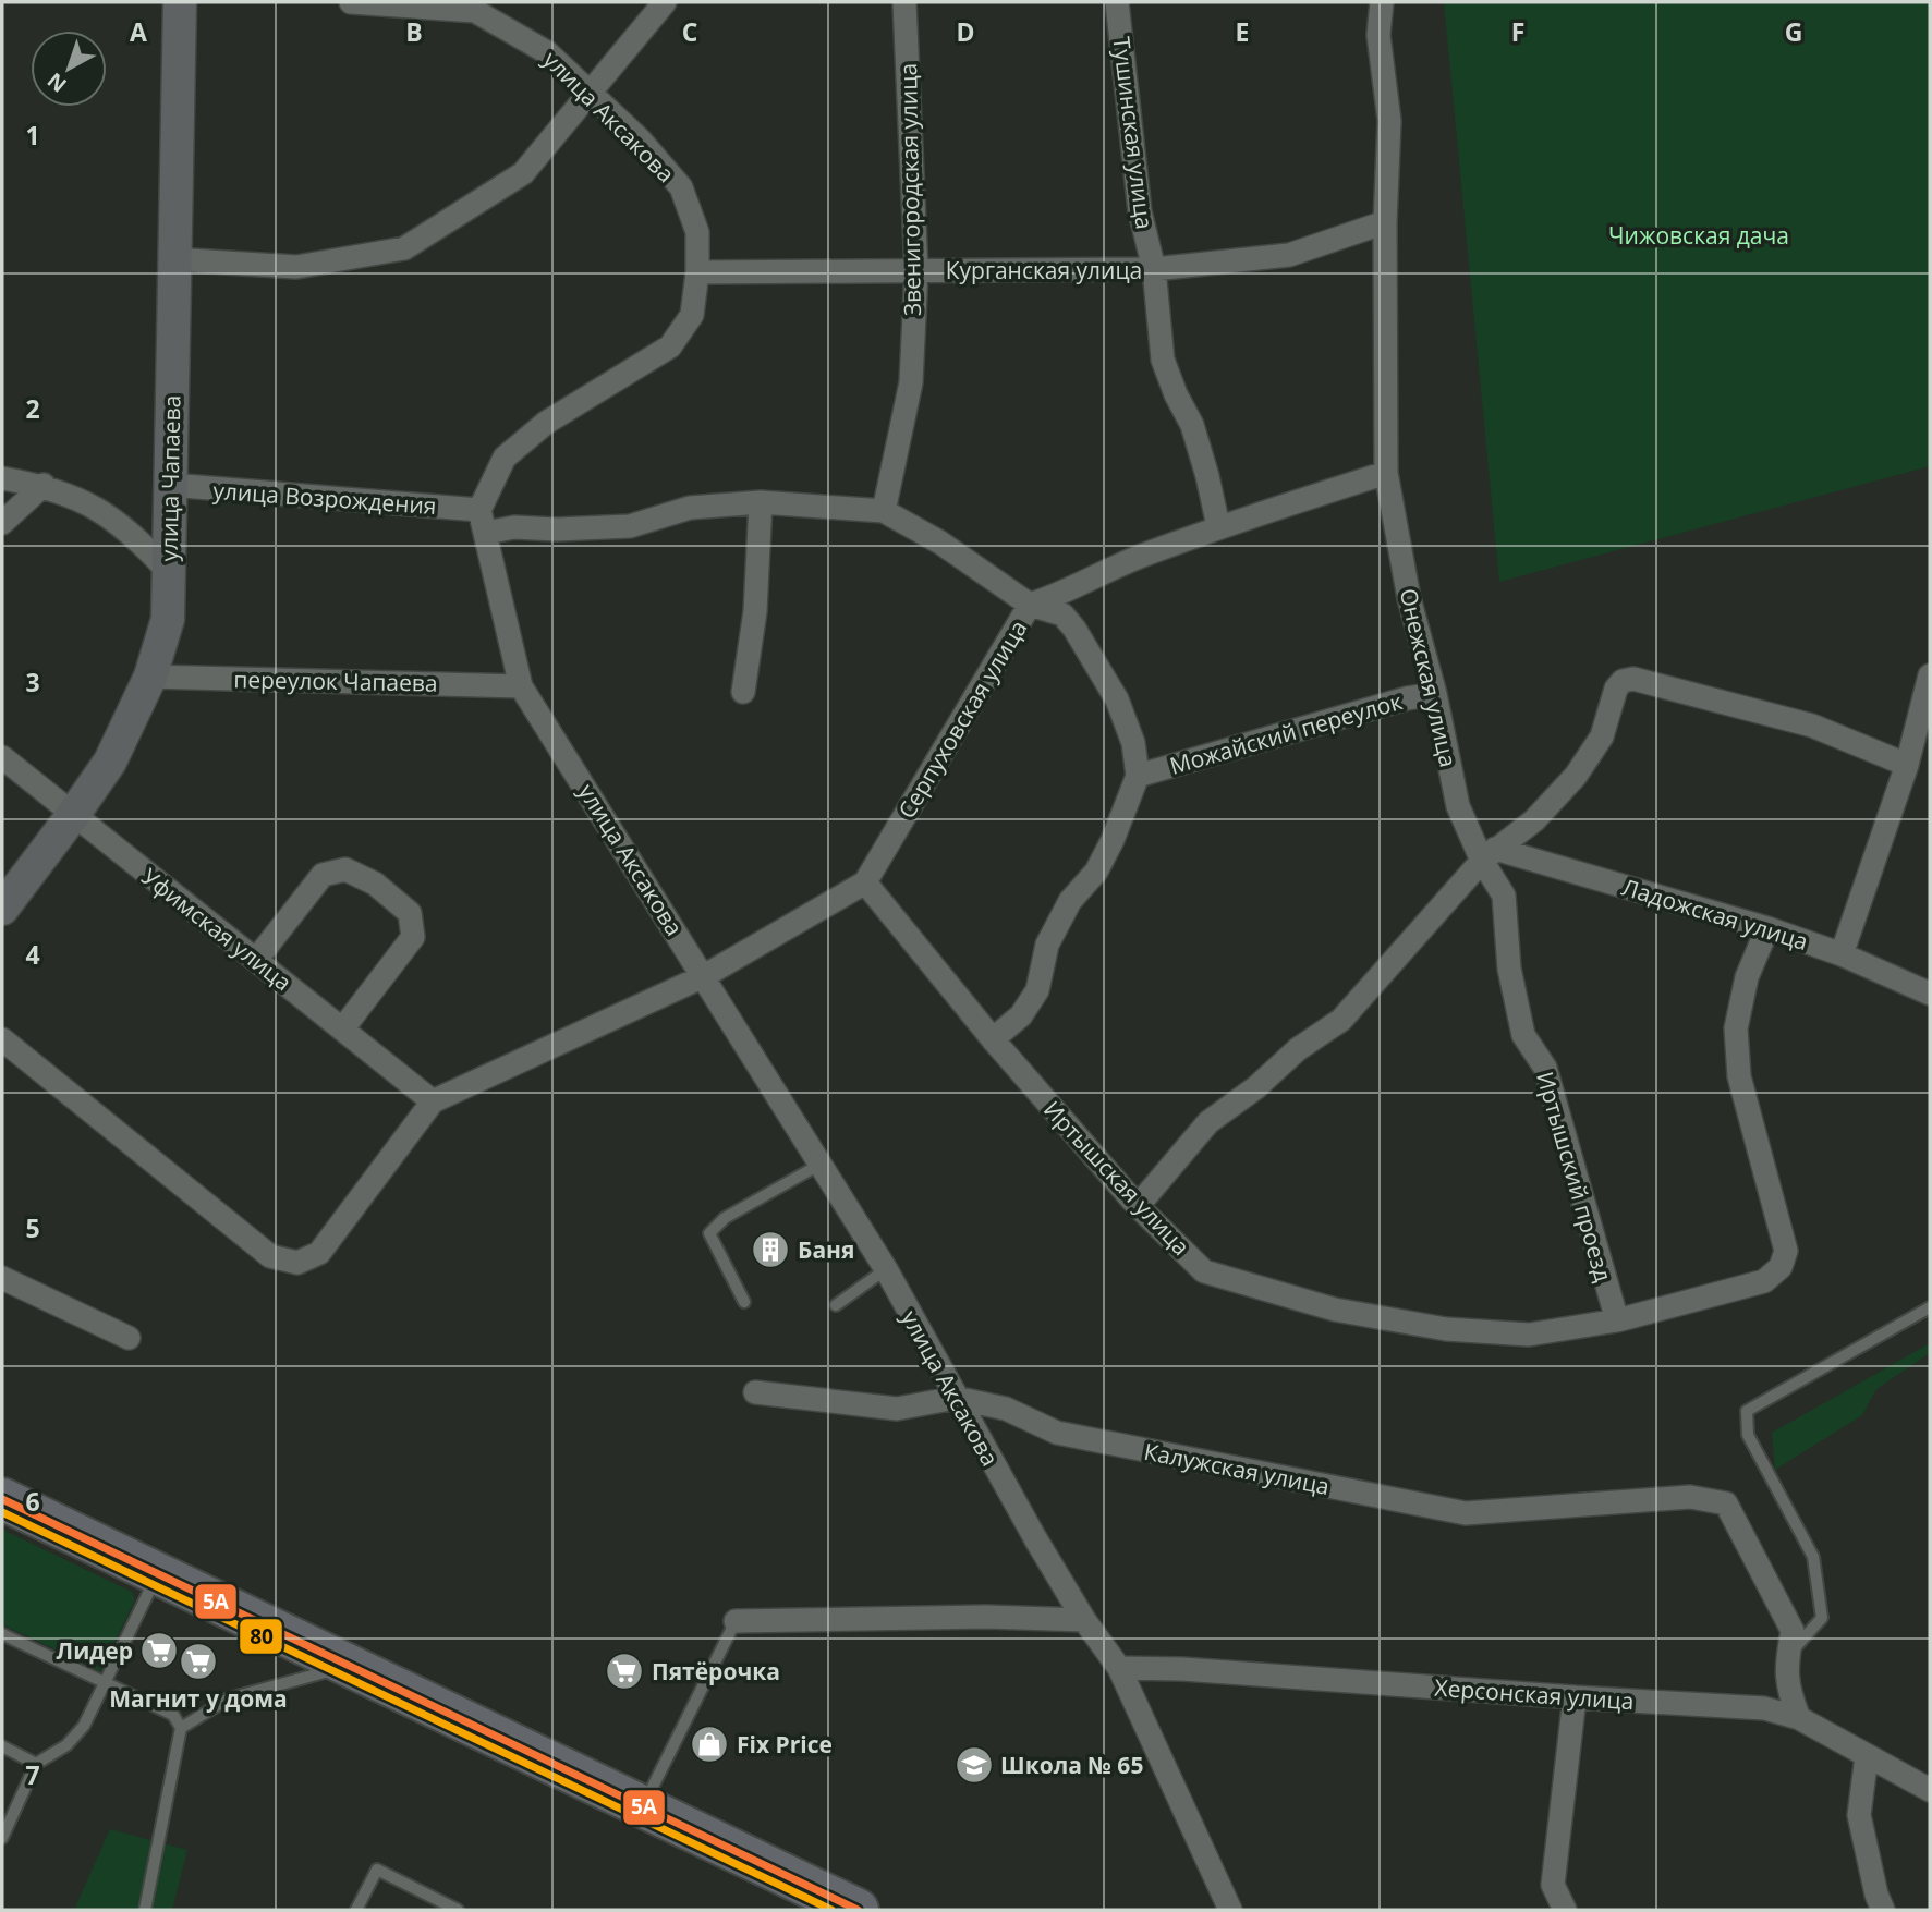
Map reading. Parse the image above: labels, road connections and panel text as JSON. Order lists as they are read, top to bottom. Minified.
{"streets":{"street":["улица Аксакова","Тушинская улица","Звенигородская улица","Курганская улица","улица Чапаева","улица Возрождения","Онежская улица","переулок Чапаева","Серпуховская улица","Можайский переулок","Ладожская улица","Уфимская улица","Иртышский проезд","Иртышская улица","Калужская улица","Херсонская улица"]},"crossings":[["улица Аксакова","Курганская улица"],["улица Аксакова","улица Возрождения"],["улица Аксакова","переулок Чапаева"],["улица Аксакова","Серпуховская улица"],["улица Аксакова","Калужская улица"],["улица Аксакова","Херсонская улица"],["Тушинская улица","Курганская улица"],["Тушинская улица","Серпуховская улица"],["Звенигородская улица","Курганская улица"],["Курганская улица","Онежская улица"],["улица Чапаева","улица Возрождения"],["улица Чапаева","переулок Чапаева"],["улица Чапаева","Уфимская улица"],["Онежская улица","Серпуховская улица"],["Онежская улица","Можайский переулок"],["Онежская улица","Ладожская улица"],["Онежская улица","Иртышский проезд"],["Серпуховская улица","Можайский переулок"],["Серпуховская улица","Уфимская улица"],["Серпуховская улица","Иртышская улица"],["Можайский переулок","Иртышская улица"],["Ладожская улица","Иртышский проезд"],["Ладожская улица","Иртышская улица"],["Иртышский проезд","Иртышская улица"]],"parks":["Чижовская дача"],"places":{"building":["Баня"],"supermarket":["Лидер","Магнит у дома","Пятёрочка"],"shop":["Fix Price"],"school or university":["Школа № 65"]},"lines":["transit line 5А","transit line 80"],"north":"bottom left","grid":{"columns":["A","B","C","D","E","F","G"],"rows":["1","2","3","4","5","6","7"]}}
